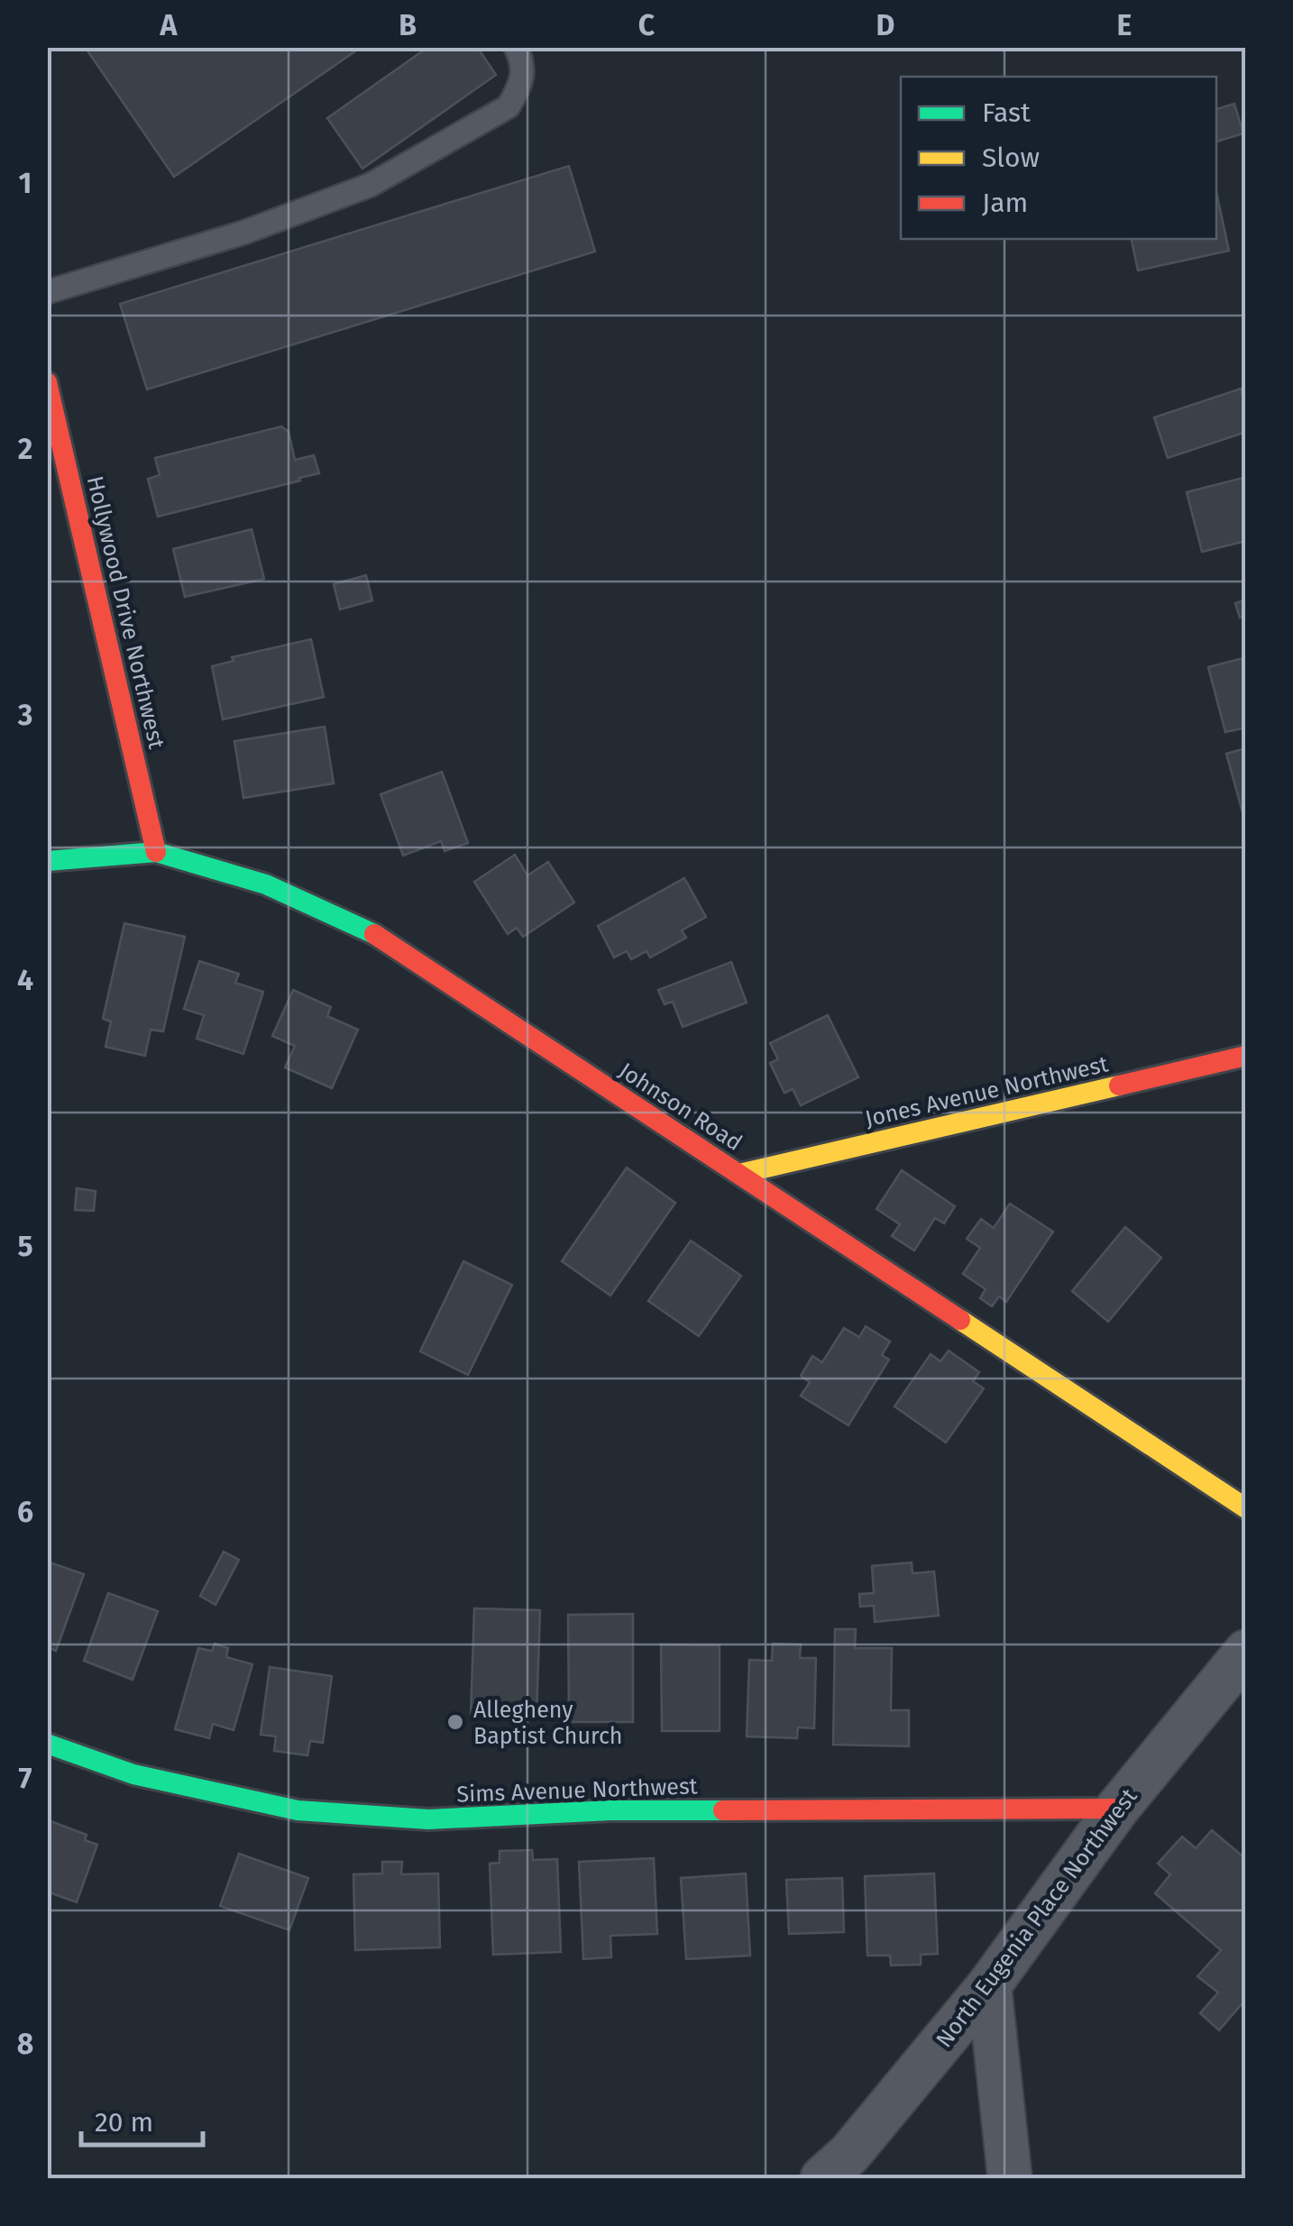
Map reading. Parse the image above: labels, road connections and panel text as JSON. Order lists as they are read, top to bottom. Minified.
{"streets":{"street":["Hollywood Drive Northwest","Jones Avenue Northwest","Johnson Road","Sims Avenue Northwest","North Eugenia Place Northwest"]},"crossings":[["Hollywood Drive Northwest","Johnson Road"],["Jones Avenue Northwest","Johnson Road"],["Sims Avenue Northwest","North Eugenia Place Northwest"]],"places":["Allegheny Baptist Church"],"legend":["Fast","Slow","Jam"],"scale_bar":"20 m","grid":{"columns":["A","B","C","D","E"],"rows":["1","2","3","4","5","6","7","8"]}}
